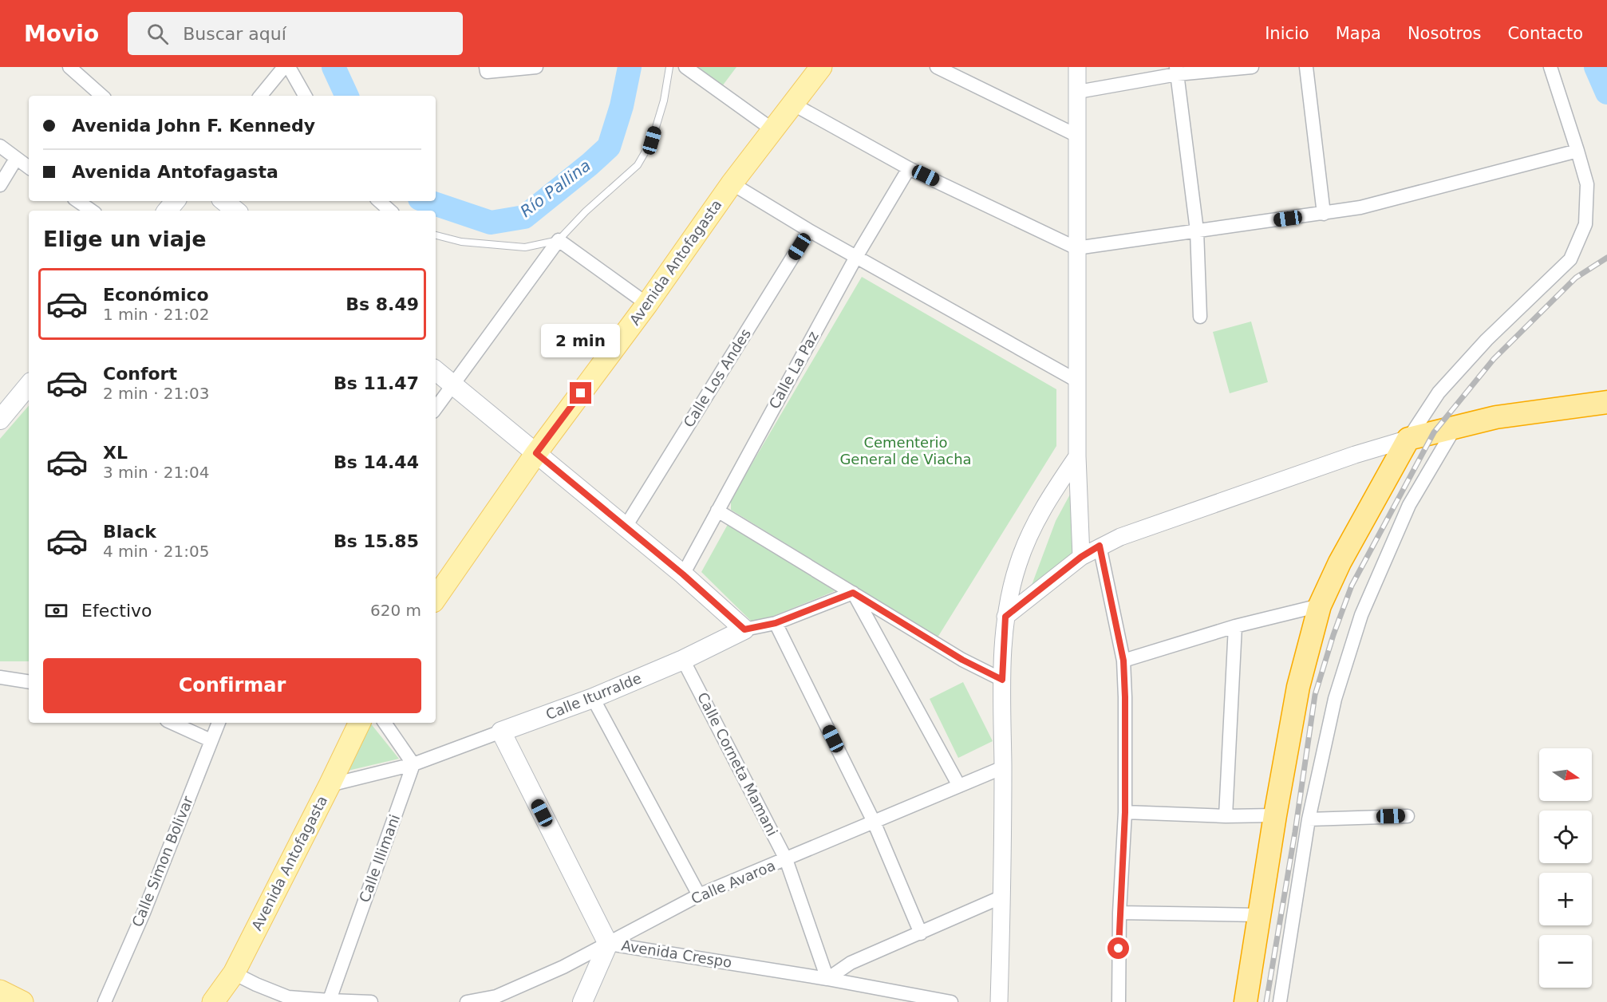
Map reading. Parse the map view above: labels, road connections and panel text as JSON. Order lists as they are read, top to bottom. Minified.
{"streets":{"main road":["Avenida Antofagasta","Calle Iturralde","Avenida Crespo"],"street":["Calle La Paz","Calle Los Andes","Calle Corneta Mamani","Calle Illimani","Calle Simon Bolivar","Calle Avaroa"]},"crossings":[["Avenida Antofagasta","Calle Iturralde"],["Calle Iturralde","Calle Corneta Mamani"],["Calle Iturralde","Calle Illimani"],["Calle Iturralde","Avenida Crespo"],["Calle Corneta Mamani","Calle Avaroa"],["Calle Corneta Mamani","Avenida Crespo"],["Calle Avaroa","Avenida Crespo"]],"water":["Río Pallina"],"parks":["Cementerio General de Viacha"],"north":"right","page":{"header":"Movio","search":"Buscar aquí","nav":["Inicio","Mapa","Nosotros","Contacto"],"banner":["Avenida John F. Kennedy","Avenida Antofagasta"],"heading":"Elige un viaje","list":[{"name":"Económico","note":"1 min · 21:02","value":"Bs 8.49"},{"name":"Confort","note":"2 min · 21:03","value":"Bs 11.47"},{"name":"XL","note":"3 min · 21:04","value":"Bs 14.44"},{"name":"Black","note":"4 min · 21:05","value":"Bs 15.85"}],"bubble":"2 min","pay":["Efectivo","620 m"],"buttons":"Confirmar","map_buttons":["+","−"]}}
